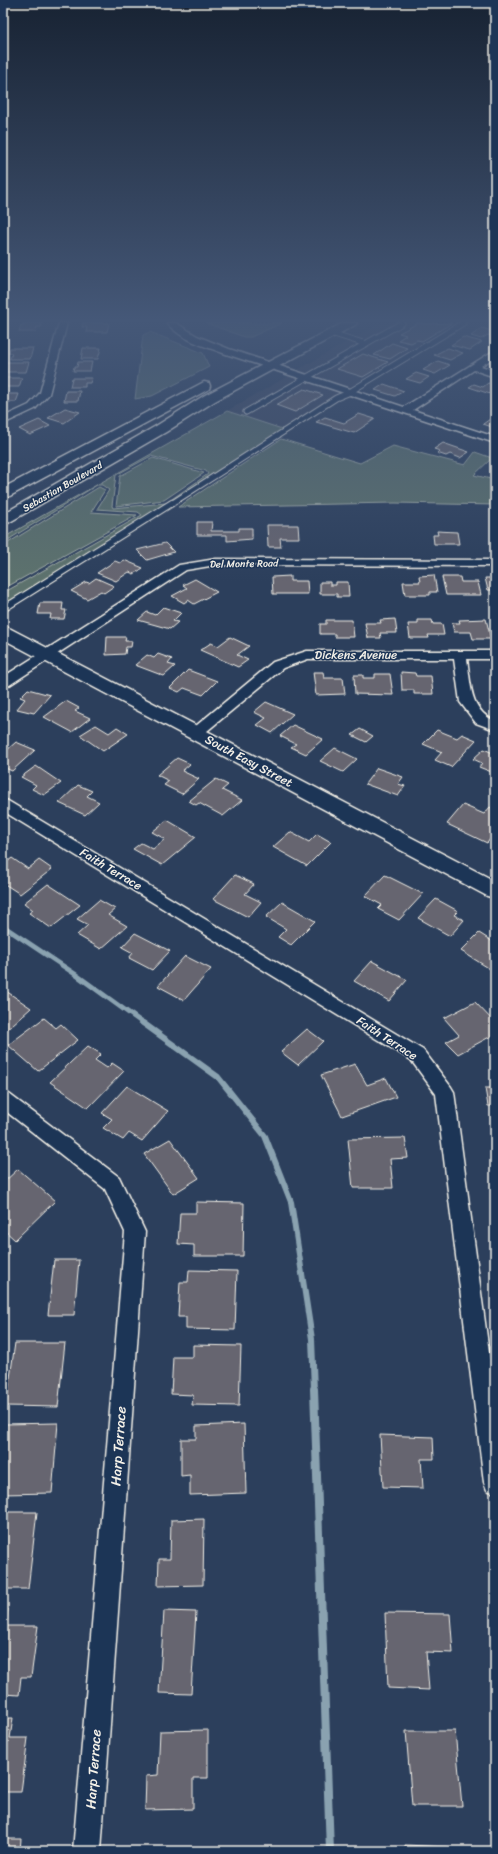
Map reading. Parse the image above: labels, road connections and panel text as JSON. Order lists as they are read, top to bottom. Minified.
{"streets":{"main road":["Sebastian Boulevard","South Easy Street"],"street":["Del Monte Road","Dickens Avenue","Faith Terrace","Harp Terrace"]},"crossings":[["Del Monte Road","South Easy Street"],["Dickens Avenue","South Easy Street"]]}
